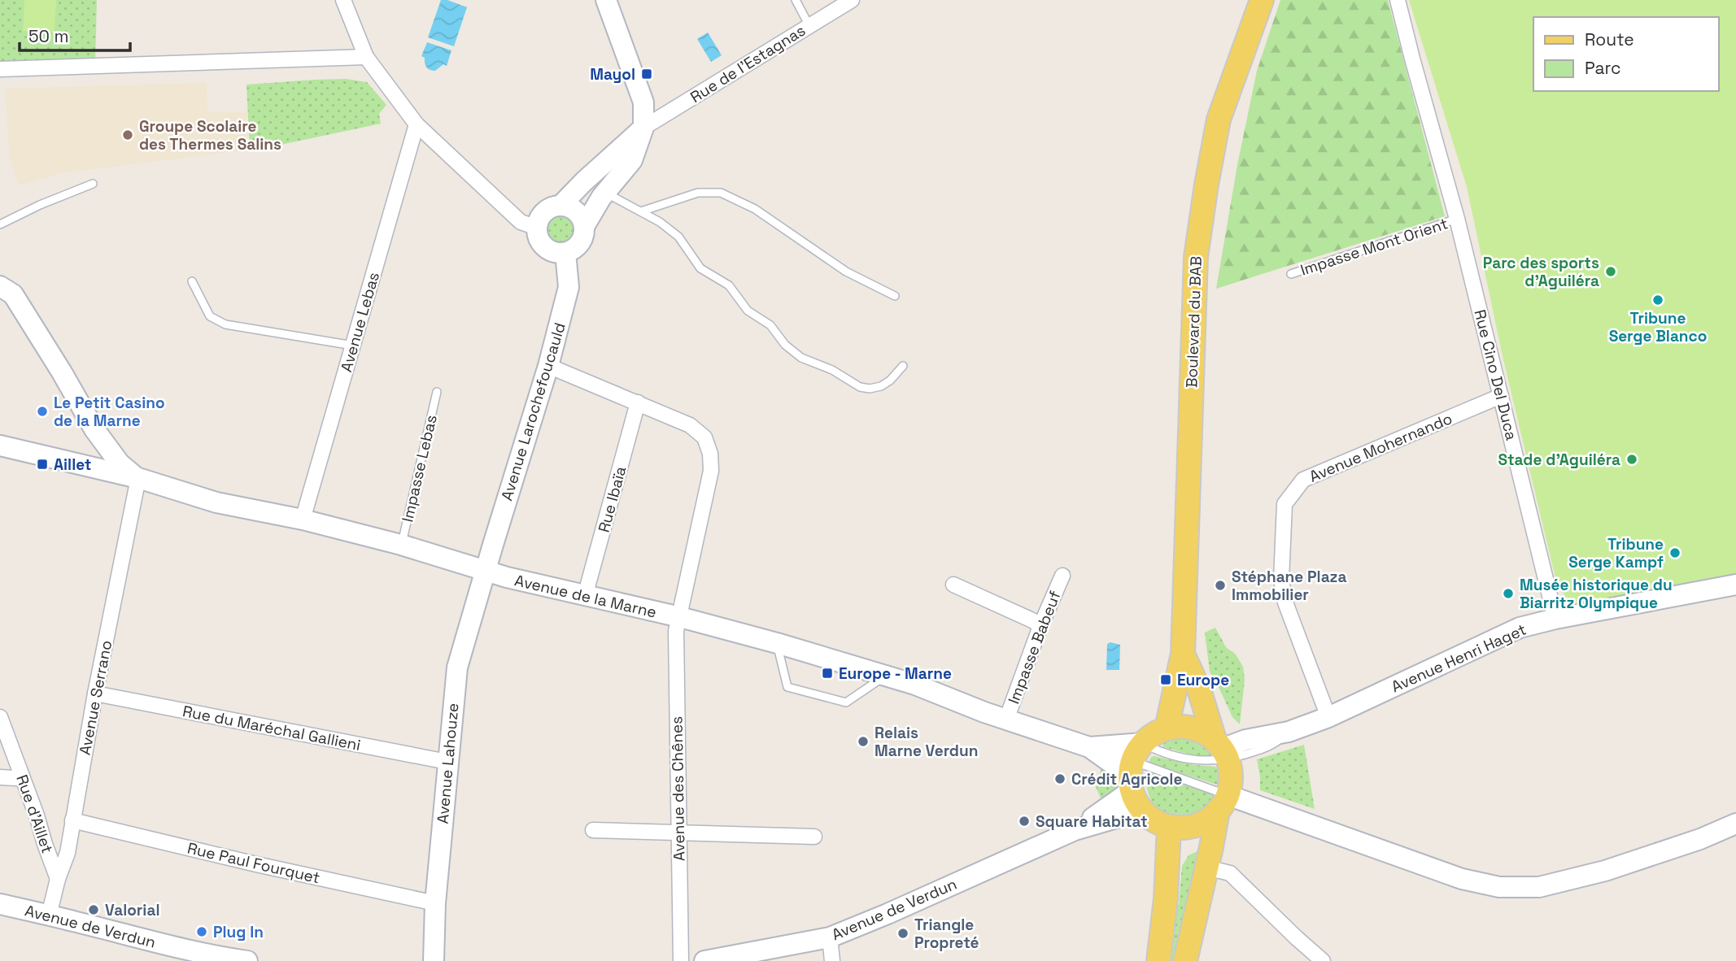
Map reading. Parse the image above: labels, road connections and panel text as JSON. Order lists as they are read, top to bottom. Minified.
{"streets":{"main road":["Boulevard du BAB","Avenue Larochefoucauld","Avenue de la Marne","Avenue Henri Haget","Avenue Lahouze","Avenue de Verdun"],"street":["Rue de l'Estagnas","Avenue Lebas","Rue Cino Del Duca","Avenue Mohernando","Rue Ibaïa","Impasse Babeuf","Avenue Serrano","Rue du Maréchal Gallieni","Avenue des Chênes","Rue d'Aillet","Rue Paul Fourquet"],"lane":["Impasse Mont Orient","Impasse Lebas"]},"crossings":[["Impasse Mont Orient","Rue Cino Del Duca"],["Avenue Lebas","Avenue de la Marne"],["Boulevard du BAB","Avenue Henri Haget"],["Rue Cino Del Duca","Avenue Mohernando"],["Rue Cino Del Duca","Avenue Henri Haget"],["Avenue Larochefoucauld","Avenue de la Marne"],["Avenue Larochefoucauld","Avenue Lahouze"],["Avenue Larochefoucauld","Avenue des Chênes"],["Avenue Mohernando","Avenue Henri Haget"],["Impasse Lebas","Avenue de la Marne"],["Rue Ibaïa","Avenue de la Marne"],["Rue Ibaïa","Avenue des Chênes"],["Avenue de la Marne","Impasse Babeuf"],["Avenue de la Marne","Avenue Serrano"],["Avenue de la Marne","Avenue Lahouze"],["Avenue de la Marne","Avenue des Chênes"],["Avenue de la Marne","Avenue de Verdun"],["Avenue Serrano","Rue du Maréchal Gallieni"],["Avenue Serrano","Rue d'Aillet"],["Avenue Serrano","Rue Paul Fourquet"],["Avenue Serrano","Avenue de Verdun"],["Rue du Maréchal Gallieni","Avenue Lahouze"],["Avenue Lahouze","Rue Paul Fourquet"]],"places":{"transit":["Mayol","Aillet","Europe - Marne","Europe"],"other":["Groupe Scolaire des Thermes Salins","Parc des sports d'Aguiléra","Tribune Serge Blanco","Le Petit Casino de la Marne","Stade d'Aguiléra","Tribune Serge Kampf","Stéphane Plaza Immobilier","Musée historique du Biarritz Olympique","Relais Marne Verdun","Crédit Agricole","Square Habitat","Valorial","Plug In","Triangle Propreté"]},"legend":["Route","Parc"],"scale_bar":"50 m"}
